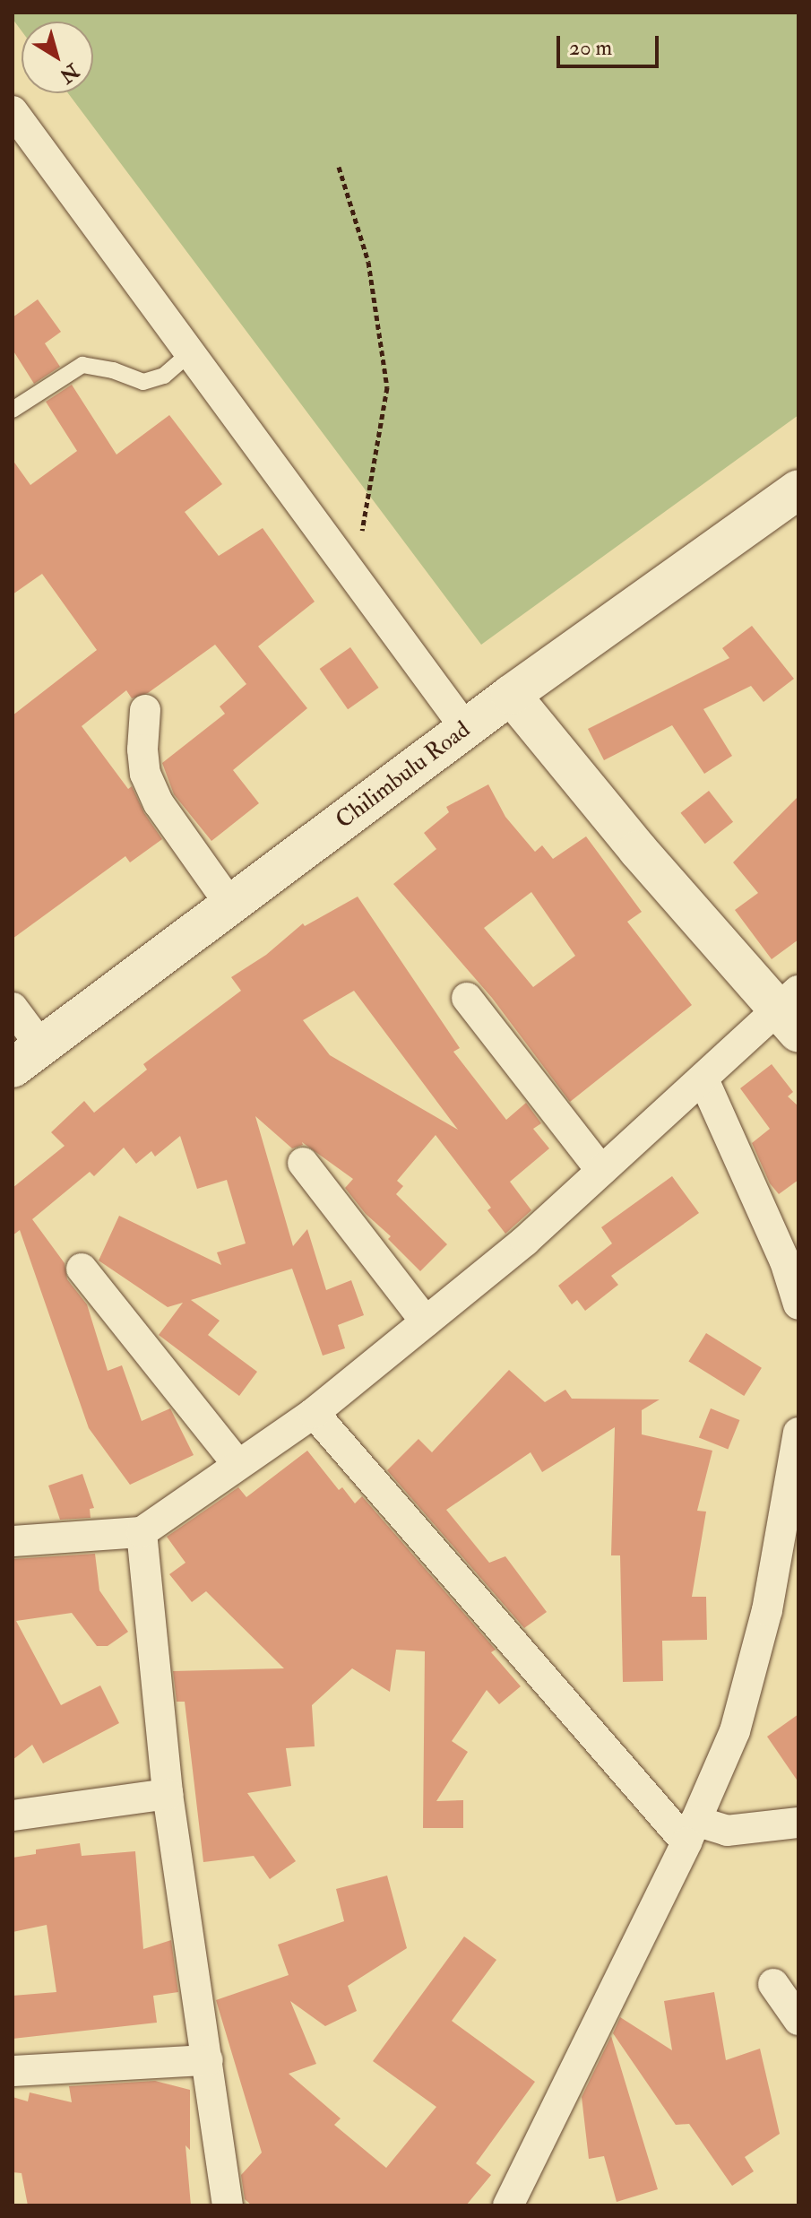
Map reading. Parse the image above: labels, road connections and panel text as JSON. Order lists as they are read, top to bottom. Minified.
{"streets":{"main road":["Chilimbulu Road"]},"scale_bar":"20 m","north":"bottom right"}
